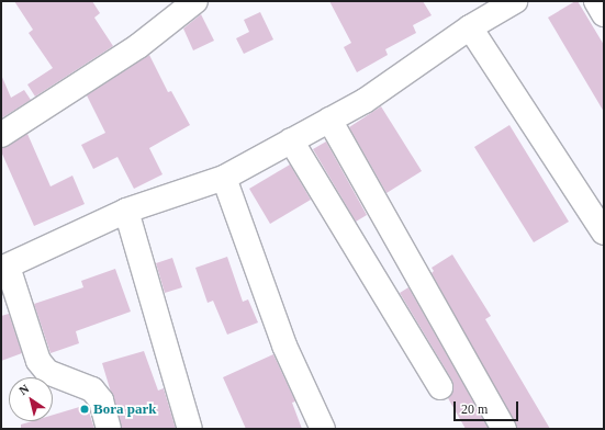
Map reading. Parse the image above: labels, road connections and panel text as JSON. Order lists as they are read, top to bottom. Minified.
{"places":["Bora park"],"scale_bar":"20 m","north":"top left"}
